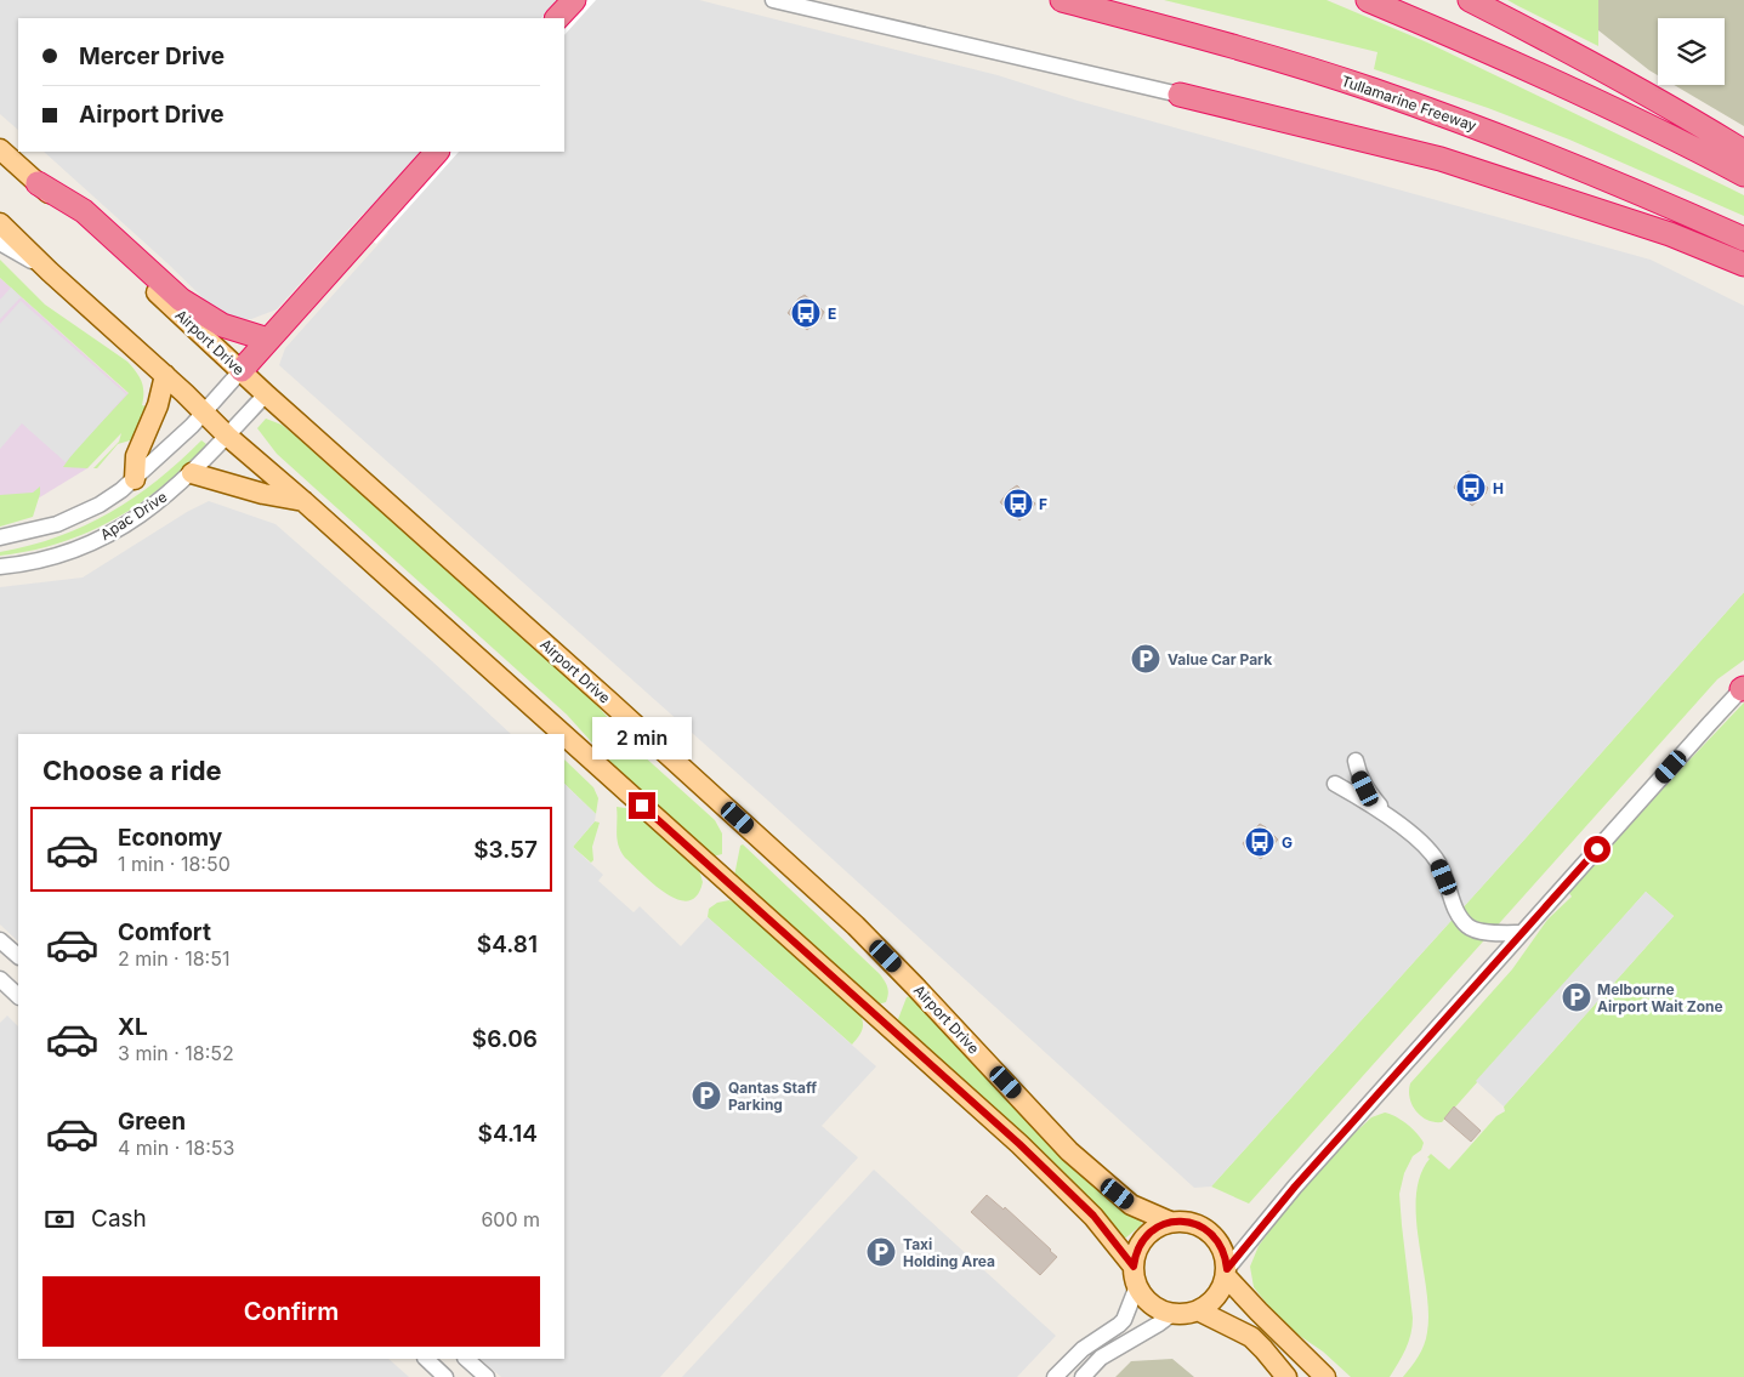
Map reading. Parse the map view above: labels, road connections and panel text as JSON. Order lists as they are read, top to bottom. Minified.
{"streets":{"highway":["Tullamarine Freeway"],"main road":["Airport Drive"],"street":["Apac Drive"]},"crossings":[["Airport Drive","Apac Drive"]],"places":{"bus stop":["E","H","F","G"],"parking":["Value Car Park","Melbourne Airport Wait Zone","Qantas Staff Parking","Taxi Holding Area"]},"page":{"banner":["Mercer Drive","Airport Drive"],"bubble":"2 min","heading":"Choose a ride","list":[{"name":"Economy","note":"1 min · 18:50","value":"$3.57"},{"name":"Comfort","note":"2 min · 18:51","value":"$4.81"},{"name":"XL","note":"3 min · 18:52","value":"$6.06"},{"name":"Green","note":"4 min · 18:53","value":"$4.14"}],"pay":["Cash","600 m"],"buttons":"Confirm"}}
